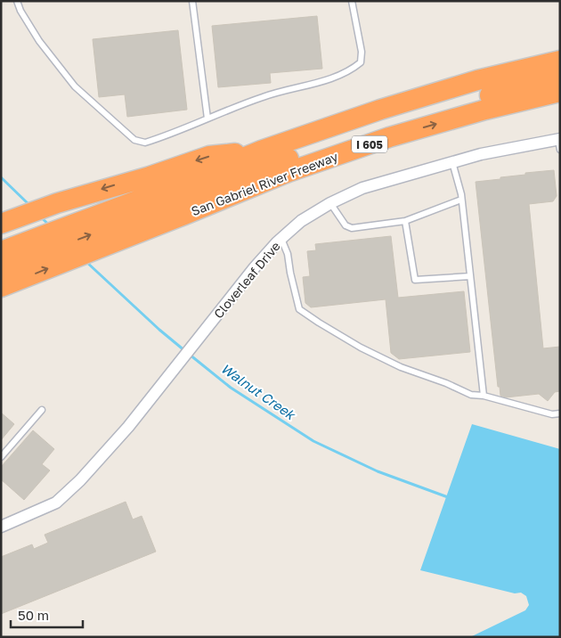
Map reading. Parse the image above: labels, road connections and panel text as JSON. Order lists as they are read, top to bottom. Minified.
{"streets":{"highway":["I 605","San Gabriel River Freeway"],"street":["Cloverleaf Drive"]},"water":["Walnut Creek"],"scale_bar":"50 m"}
